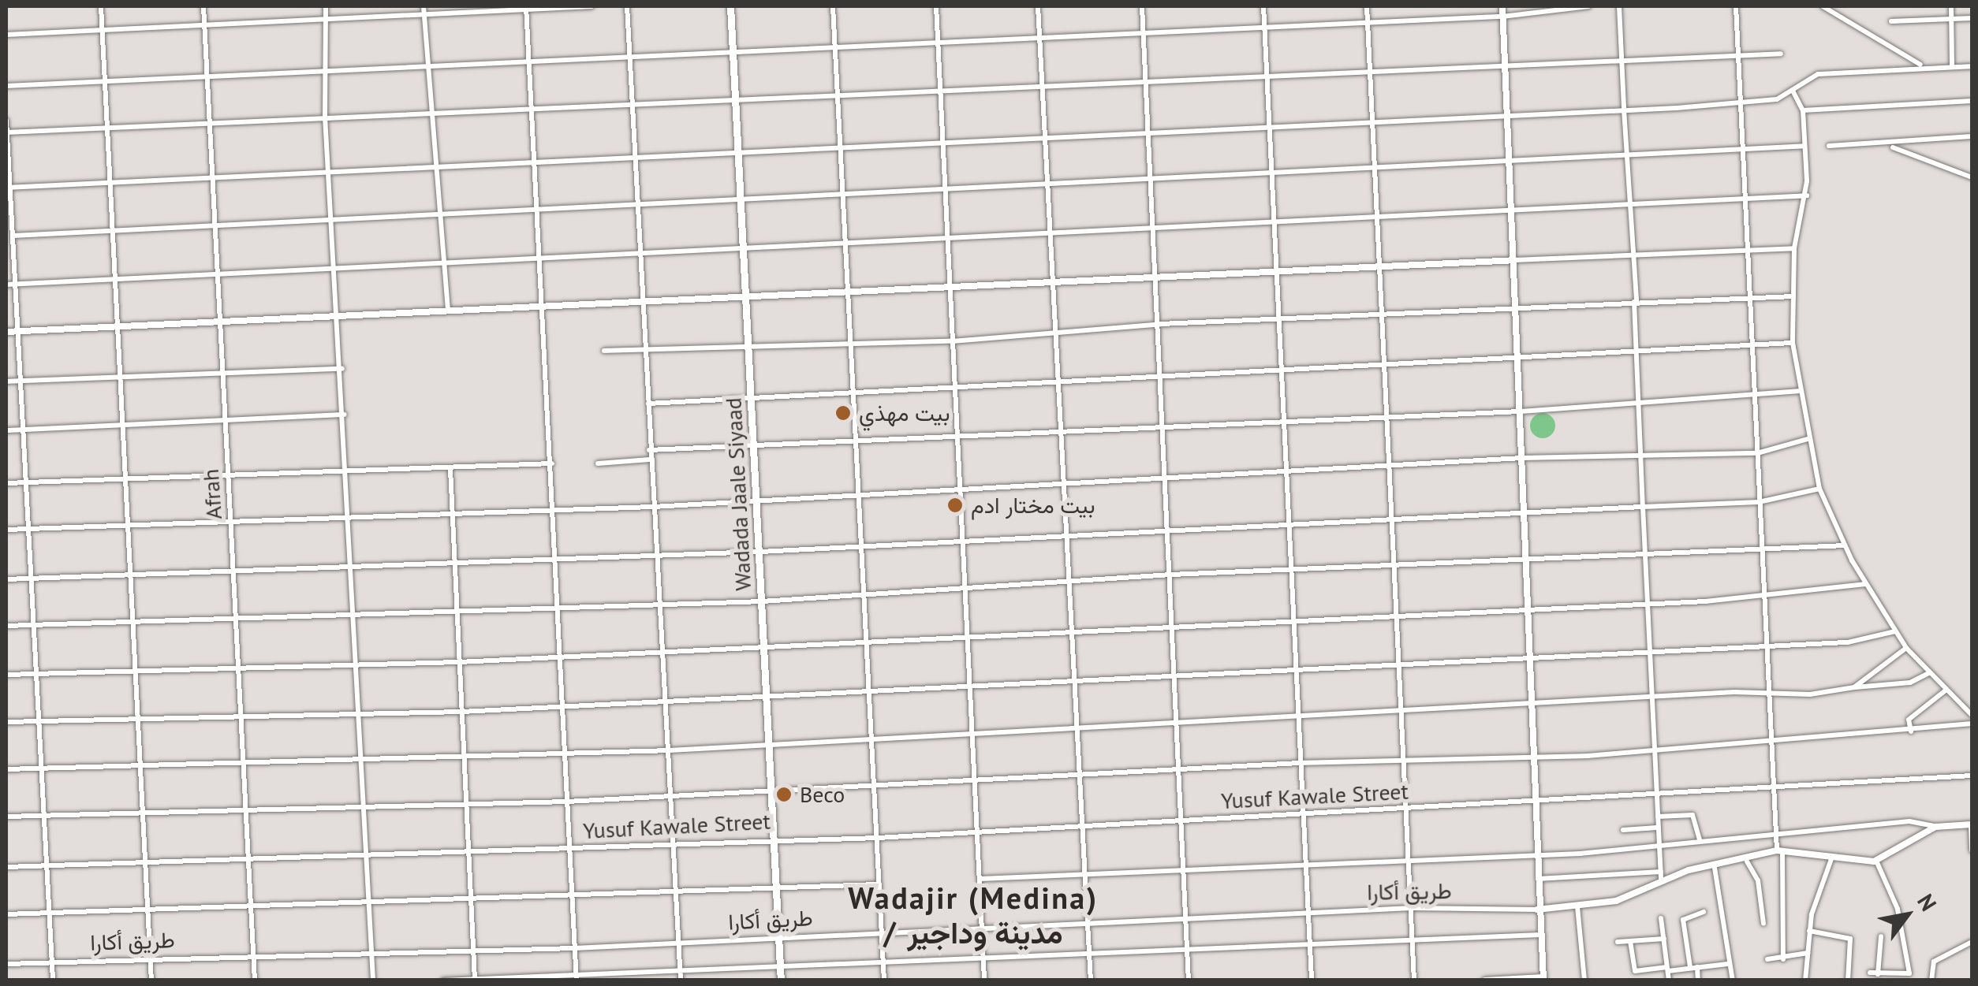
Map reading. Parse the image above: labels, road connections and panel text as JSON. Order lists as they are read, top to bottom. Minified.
{"streets":{"main road":["Wadada Jaale Siyaad"],"street":["Afrah","Yusuf Kawale Street","طريق أكارا"]},"crossings":[["Afrah","Yusuf Kawale Street"],["Afrah","طريق أكارا"],["Wadada Jaale Siyaad","Yusuf Kawale Street"],["Wadada Jaale Siyaad","طريق أكارا"]],"districts":["Wadajir (Medina) / مدينة وداجير"],"places":["بيت مهذي","بيت مختار ادم","Beco"],"north":"top right"}
